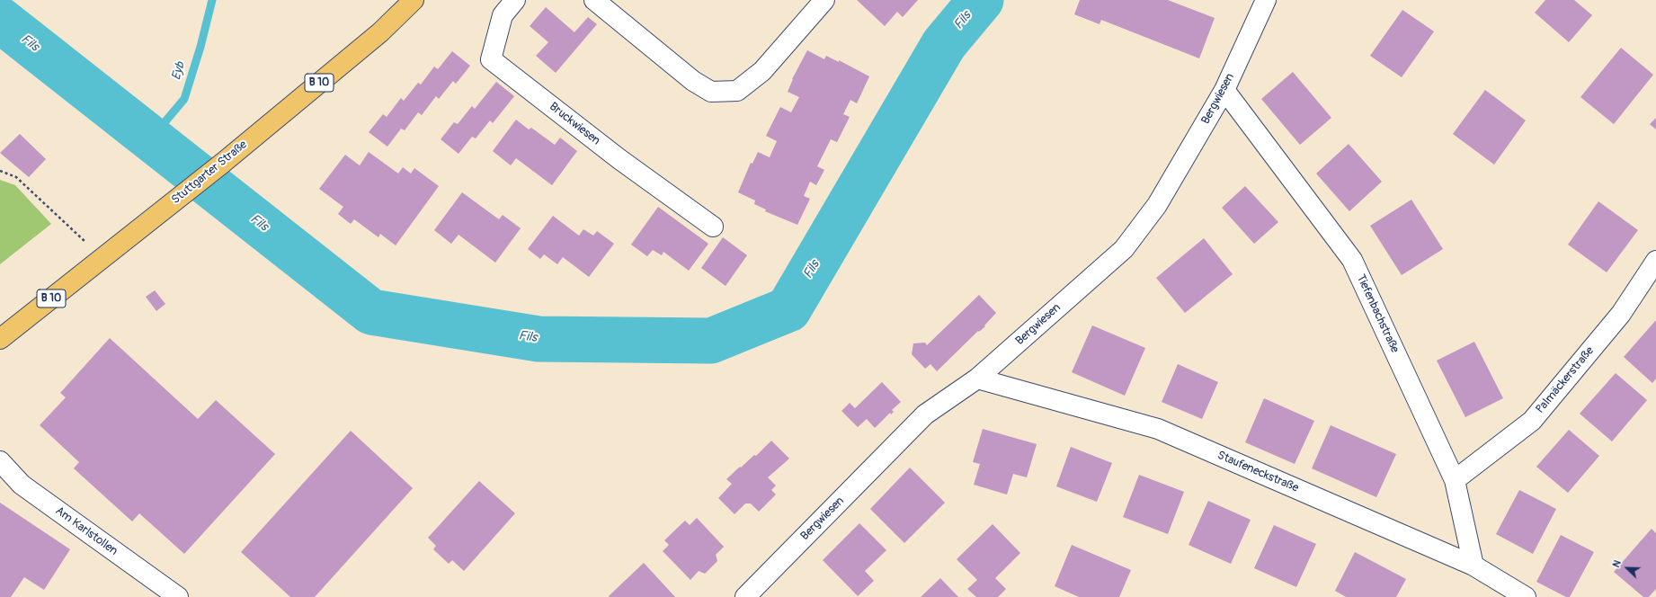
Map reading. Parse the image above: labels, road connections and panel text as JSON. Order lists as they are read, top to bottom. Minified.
{"streets":{"main road":["B 10","Stuttgarter Straße"],"street":["Bergwiesen","Bruckwiesen","Tiefenbachstraße","Palmäckerstraße","Staufeneckstraße","Am Karlstollen"]},"crossings":[["Bergwiesen","Tiefenbachstraße"],["Bergwiesen","Staufeneckstraße"],["Tiefenbachstraße","Palmäckerstraße"],["Tiefenbachstraße","Staufeneckstraße"]],"water":["Fils","Eyb"],"north":"top left"}
